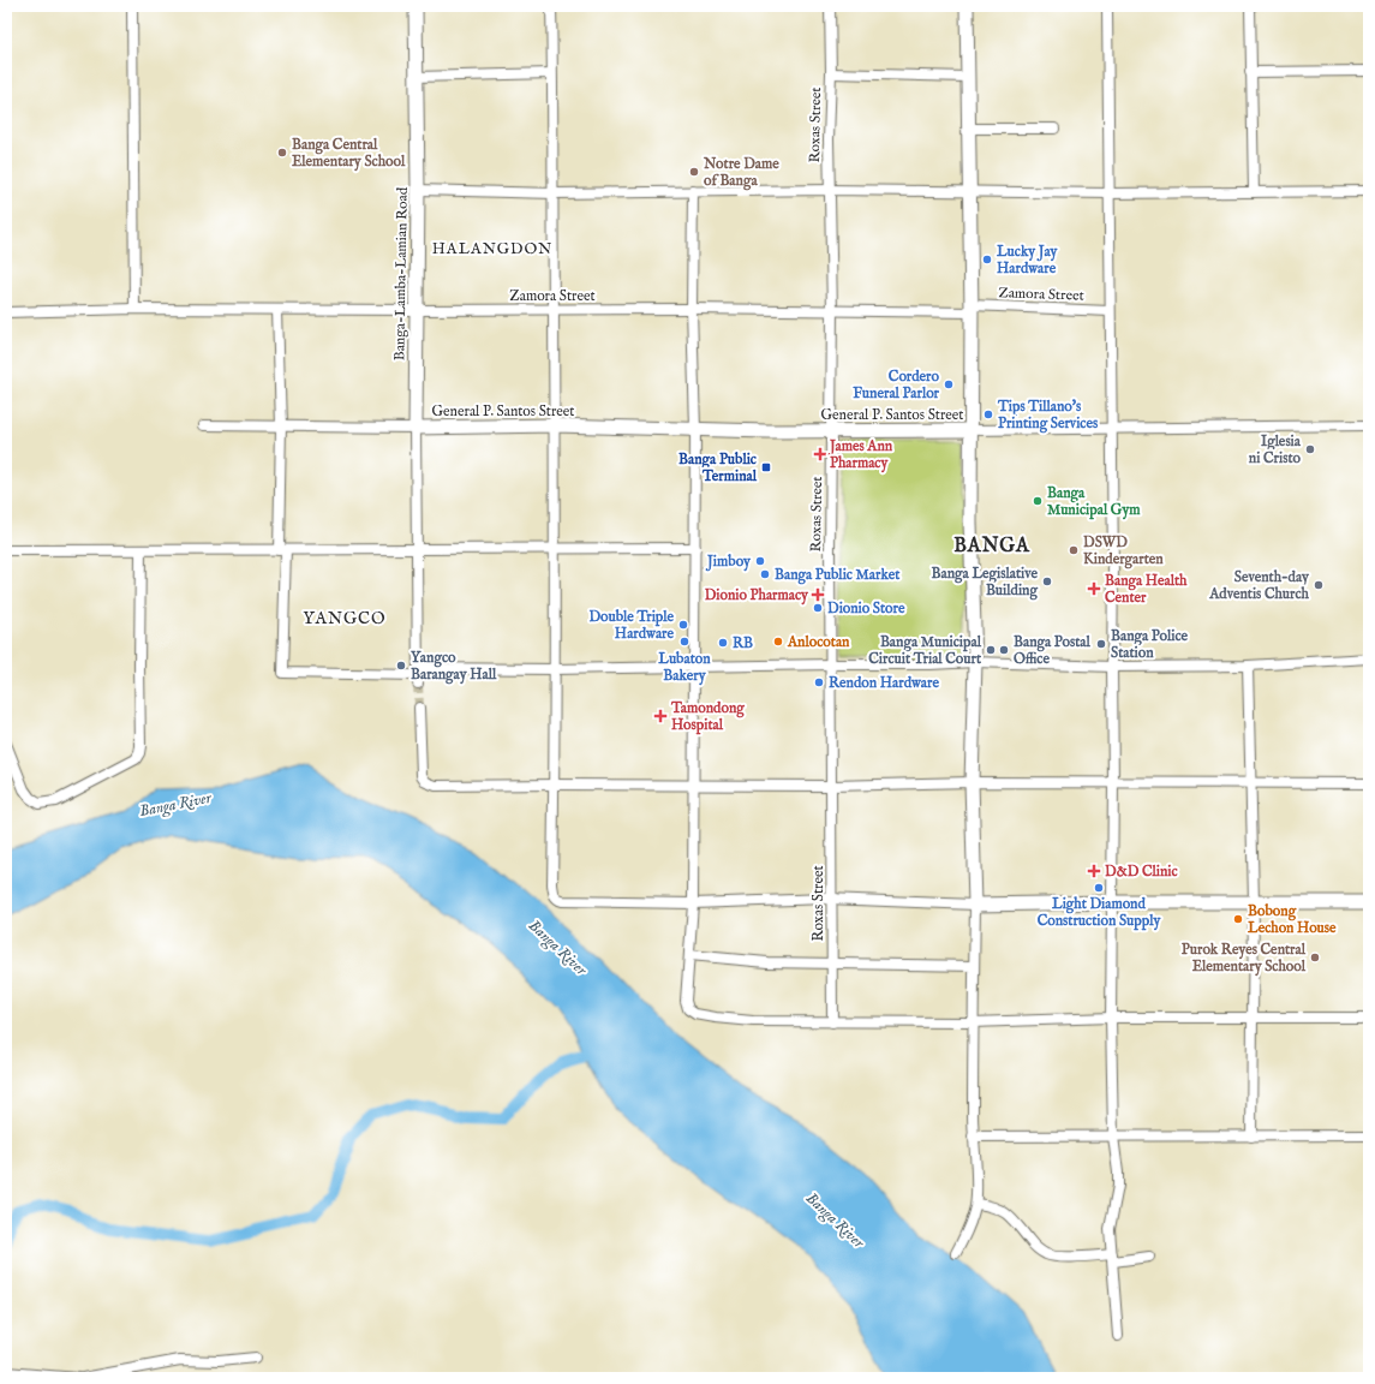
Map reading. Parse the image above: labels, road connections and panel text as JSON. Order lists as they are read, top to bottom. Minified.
{"streets":{"main road":["Banga-Lamba-Lamian Road","General P. Santos Street"],"street":["Roxas Street","Zamora Street"]},"crossings":[["Roxas Street","Zamora Street"],["Roxas Street","General P. Santos Street"],["Banga-Lamba-Lamian Road","Zamora Street"],["Banga-Lamba-Lamian Road","General P. Santos Street"]],"districts":["HALANGDON","BANGA","YANGCO"],"water":["Banga River"],"places":{"other":["Banga Central Elementary School","Notre Dame of Banga","Lucky Jay Hardware","Cordero Funeral Parlor","Tips Tillano's Printing Services","Iglesia ni Cristo","Banga Municipal Gym","DSWD Kindergarten","Jimboy","Banga Public Market","Banga Legislative Building","Seventh-day Adventis Church","Dionio Store","Double Triple Hardware","Lubaton Bakery","Anlocotan","RB","Banga Police Station","Banga Municipal Circuit Trial Court","Banga Postal Office","Yangco Barangay Hall","Rendon Hardware","Light Diamond Construction Supply","Bobong Lechon House","Purok Reyes Central Elementary School"],"health":["James Ann Pharmacy","Banga Health Center","Dionio Pharmacy","Tamondong Hospital","D&D Clinic"],"transit":["Banga Public Terminal"]}}
